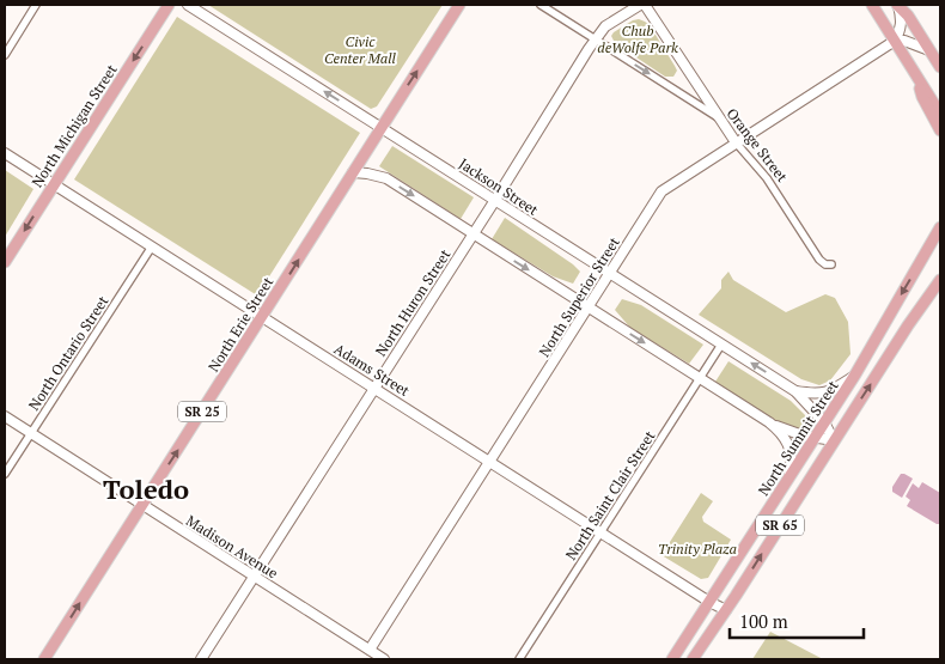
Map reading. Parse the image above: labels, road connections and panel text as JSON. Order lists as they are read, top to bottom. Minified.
{"streets":{"main road":["North Michigan Street","North Erie Street","SR 25","North Summit Street","SR 65"],"street":["Orange Street","Jackson Street","North Superior Street","North Huron Street","North Ontario Street","Adams Street","North Saint Clair Street","Madison Avenue"]},"crossings":[["North Michigan Street","Adams Street"],["Orange Street","North Superior Street"],["Jackson Street","North Superior Street"],["Jackson Street","North Huron Street"],["Jackson Street","North Erie Street"],["Jackson Street","North Summit Street"],["Jackson Street","North Saint Clair Street"],["Jackson Street","SR 65"],["North Superior Street","Adams Street"],["North Superior Street","Madison Avenue"],["North Huron Street","Adams Street"],["North Huron Street","Madison Avenue"],["North Erie Street","Adams Street"],["North Erie Street","Madison Avenue"],["North Ontario Street","Adams Street"],["North Ontario Street","Madison Avenue"],["Adams Street","North Summit Street"],["Adams Street","North Saint Clair Street"],["Adams Street","SR 65"]],"one_way":["North Michigan Street","Jackson Street","North Erie Street"],"districts":["Toledo"],"parks":["Chub deWolfe Park","Civic Center Mall","Trinity Plaza"],"scale_bar":"100 m"}
